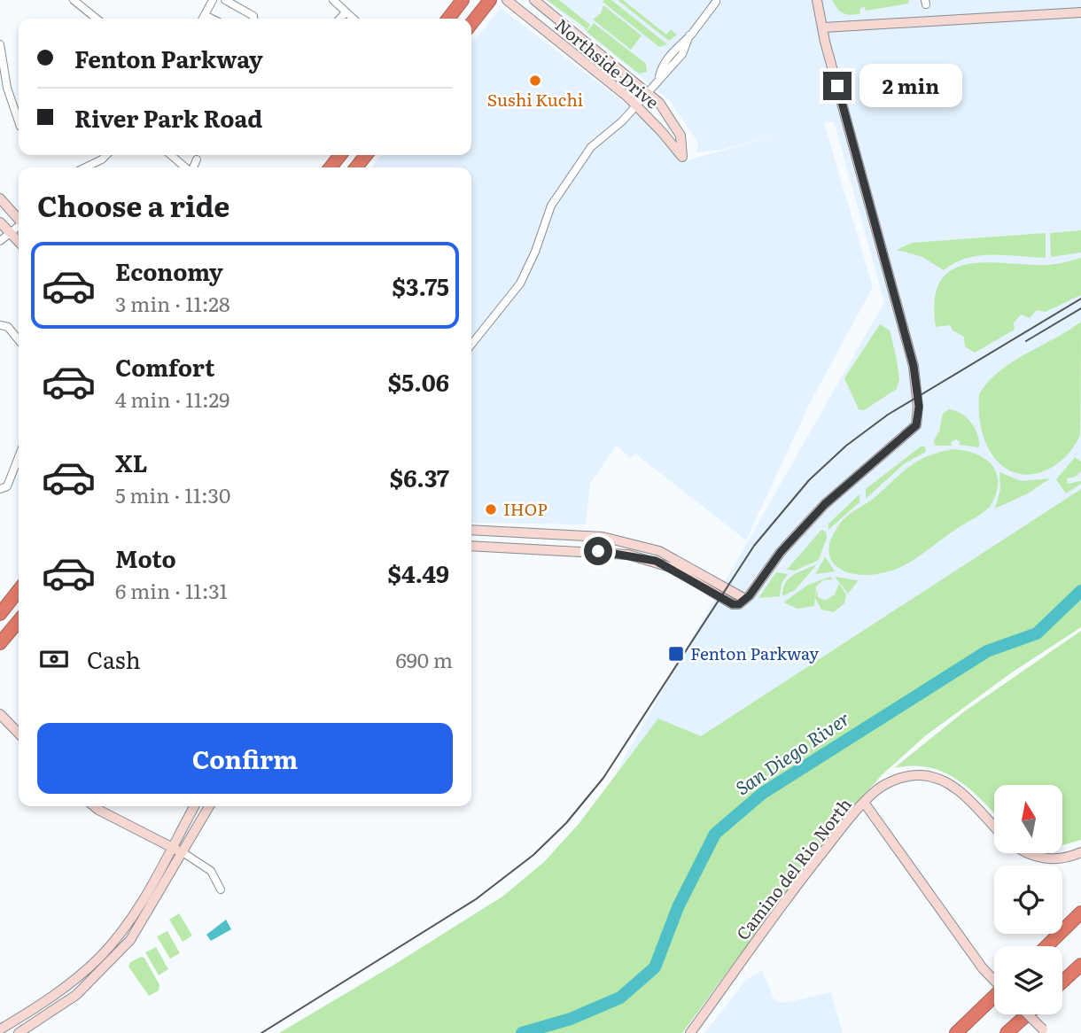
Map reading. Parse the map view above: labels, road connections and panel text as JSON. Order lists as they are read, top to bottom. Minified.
{"streets":{"street":["Northside Drive","Camino del Rio North"]},"water":["San Diego River"],"places":{"other":["Sushi Kuchi","IHOP"],"transit":["Fenton Parkway"]},"north":"top","page":{"banner":["Fenton Parkway","River Park Road"],"bubble":"2 min","heading":"Choose a ride","list":[{"name":"Economy","note":"3 min · 11:28","value":"$3.75"},{"name":"Comfort","note":"4 min · 11:29","value":"$5.06"},{"name":"XL","note":"5 min · 11:30","value":"$6.37"},{"name":"Moto","note":"6 min · 11:31","value":"$4.49"}],"pay":["Cash","690 m"],"buttons":"Confirm"}}
